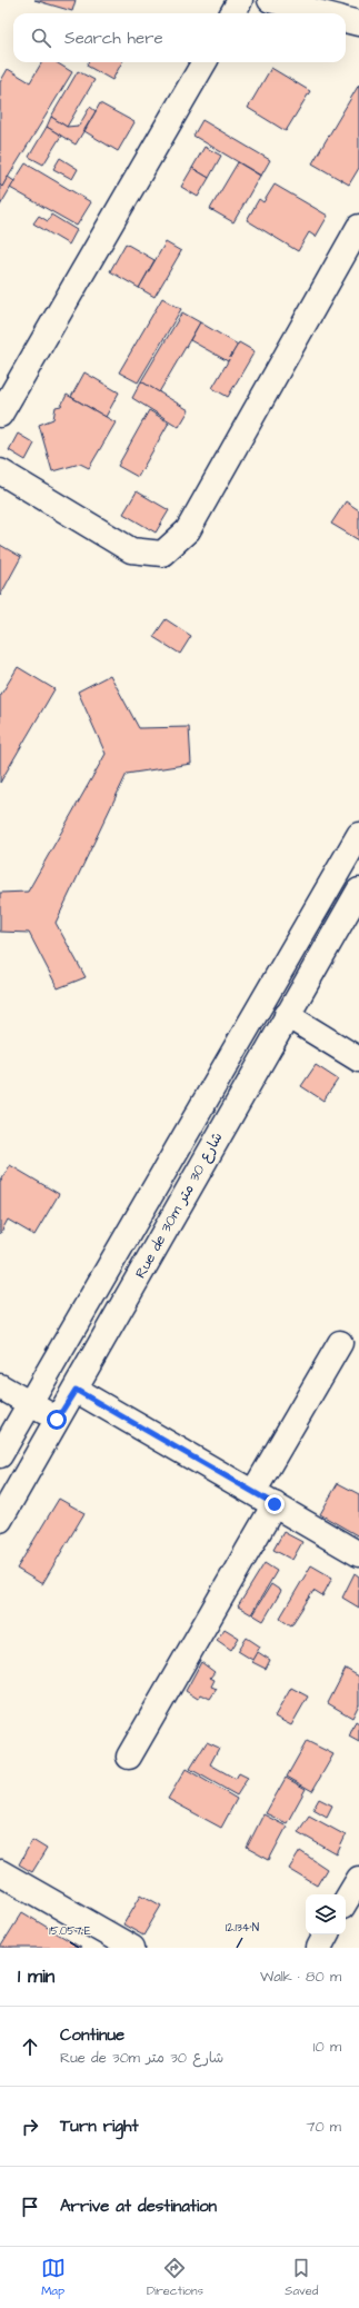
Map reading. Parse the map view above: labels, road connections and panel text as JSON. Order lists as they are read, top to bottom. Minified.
{"streets":{"street":["Rue de 30m شارع 30 متر"]},"page":{"search":"Search here","heading":["1 min","Walk · 80 m"],"list":[["Continue","Rue de 30m شارع 30 متر","10 m"],["Turn right","70 m"],"Arrive at destination"],"nav":["Map","Directions","Saved"]},"coordinates":["12.134°N","15.057°E"]}
